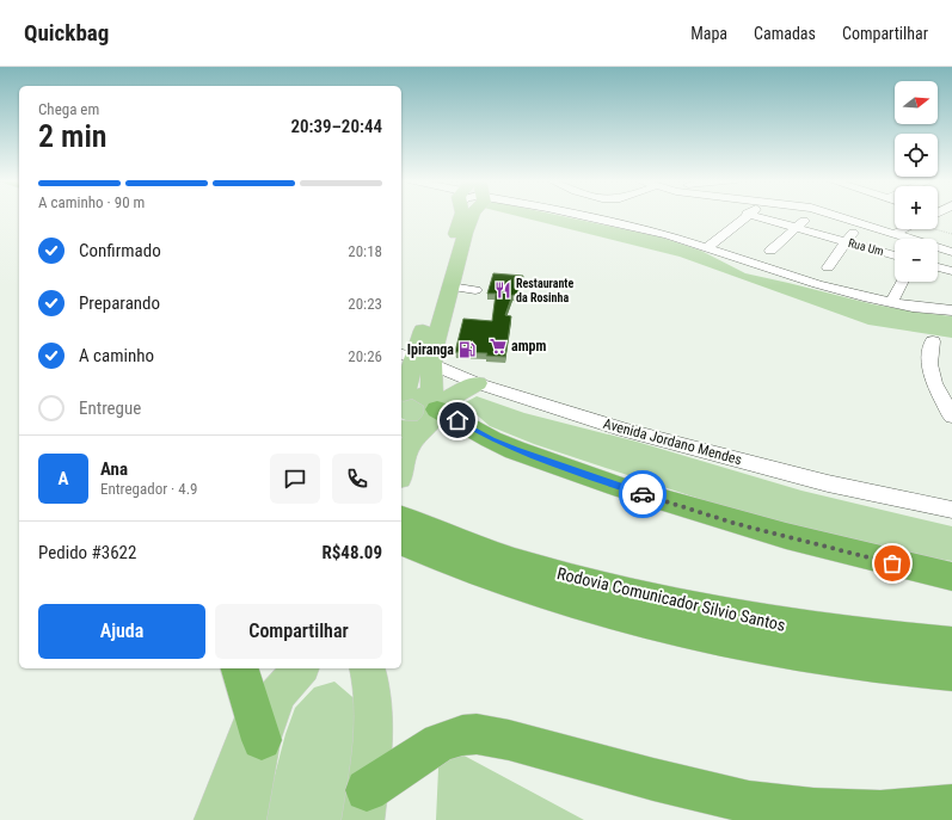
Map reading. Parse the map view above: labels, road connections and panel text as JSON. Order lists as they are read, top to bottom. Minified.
{"streets":{"highway":["Rodovia Comunicador Silvio Santos"],"street":["Rua Um","Avenida Jordano Mendes"]},"places":{"restaurant":["Restaurante da Rosinha"],"supermarket":["ampm"],"fuel station":["Ipiranga"]},"north":"right","page":{"header":"Quickbag","nav":["Mapa","Camadas","Compartilhar"],"map_buttons":["+","−"],"heading":["2 min","Chega em","20:39–20:44"],"panel":["Ana","Entregador · 4.9","Pedido #3622","R$48.09"],"bar":"A caminho · 90 m","list":[["Confirmado","20:18"],["Preparando","20:23"],["A caminho","20:26"],"Entregue"],"round":"A","buttons":["Ajuda","Compartilhar"]}}
